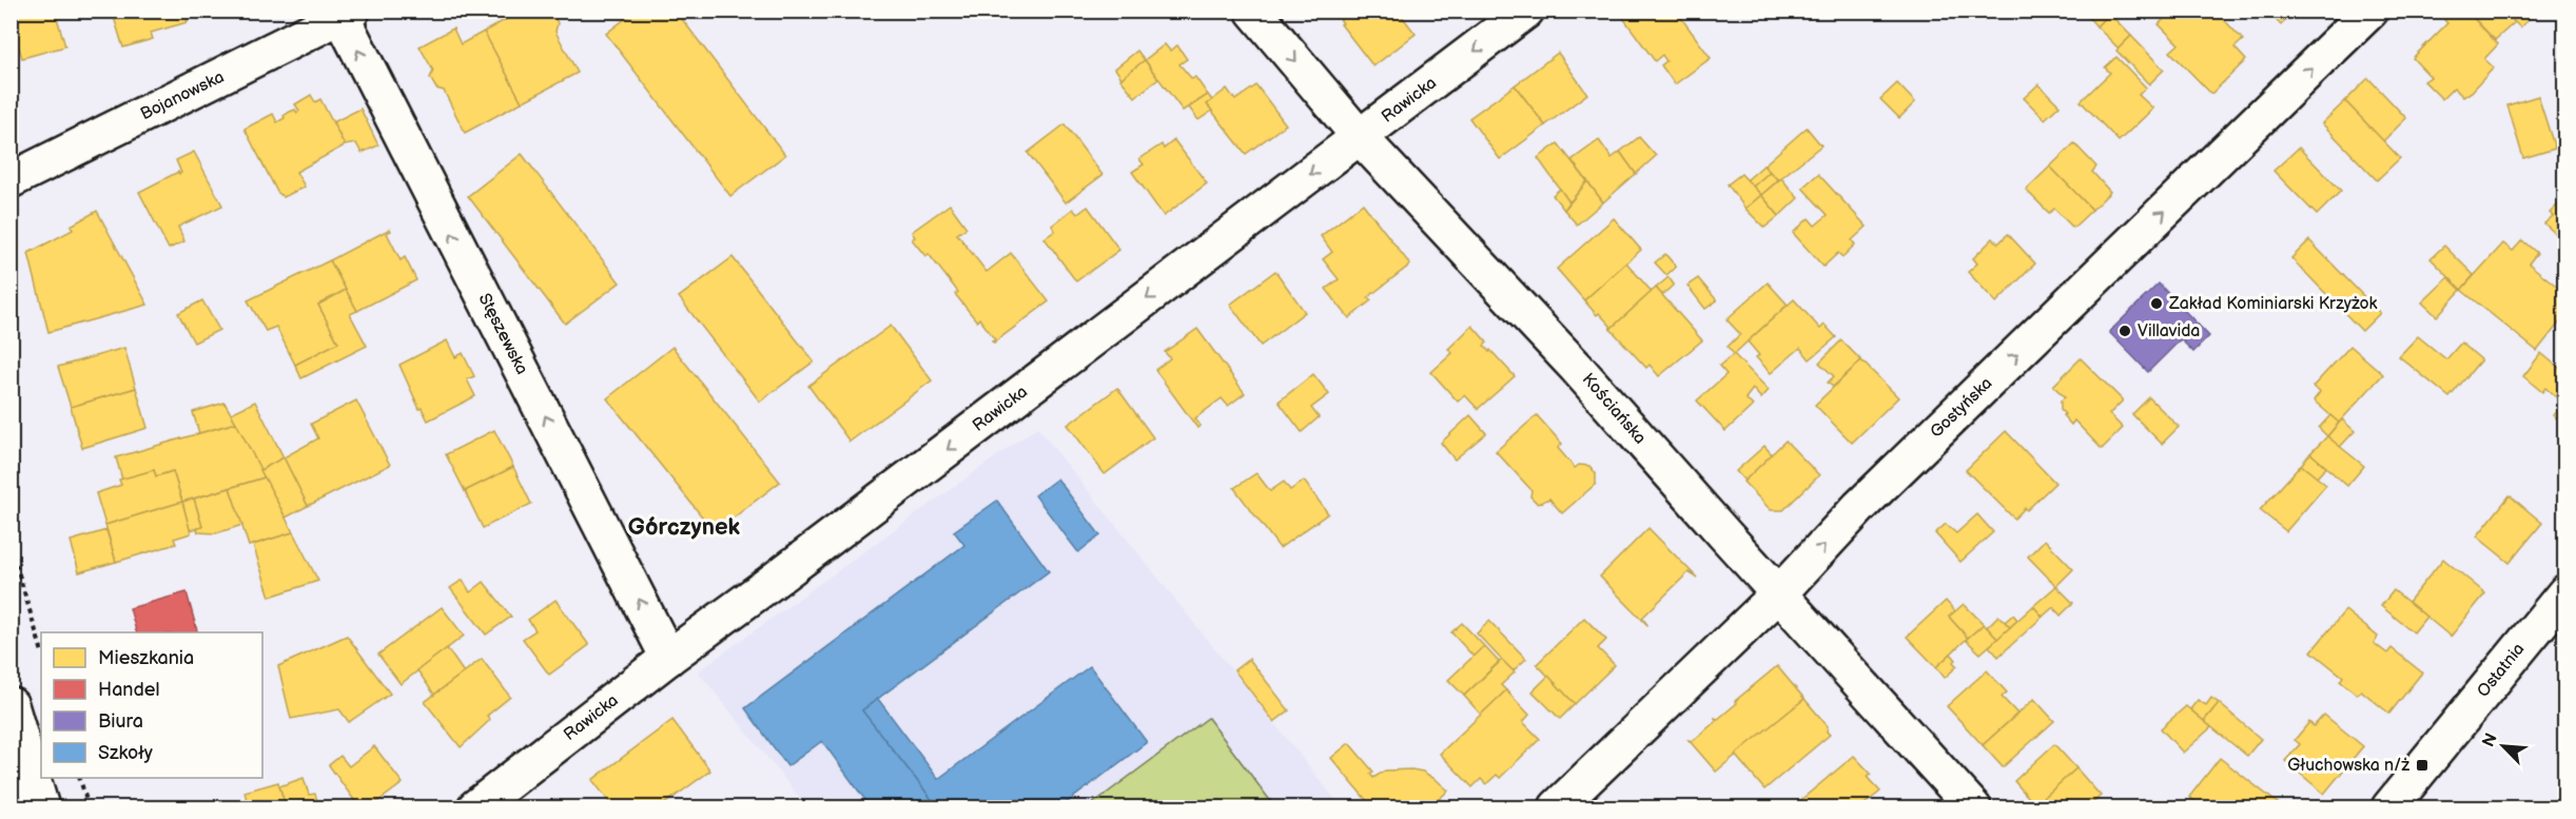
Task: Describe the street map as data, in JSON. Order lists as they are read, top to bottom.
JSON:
{
  "streets": {
    "street": [
      "Bojanowska",
      "Rawicka",
      "Stęszewska",
      "Gostyńska",
      "Kościańska",
      "Ostatnia"
    ]
  },
  "crossings": [
    ["Bojanowska", "Stęszewska"],
    ["Rawicka", "Stęszewska"],
    ["Rawicka", "Kościańska"],
    ["Gostyńska", "Kościańska"]
  ],
  "one_way": ["Rawicka", "Stęszewska", "Gostyńska"],
  "districts": ["Górczynek"],
  "places": {
    "other": ["Zakład Kominiarski Krzyżok", "Villavida"],
    "transit": ["Głuchowska n/ż"]
  },
  "legend": [
    "Mieszkania",
    "Handel",
    "Biura",
    "Szkoły"
  ],
  "north": "top left"
}
